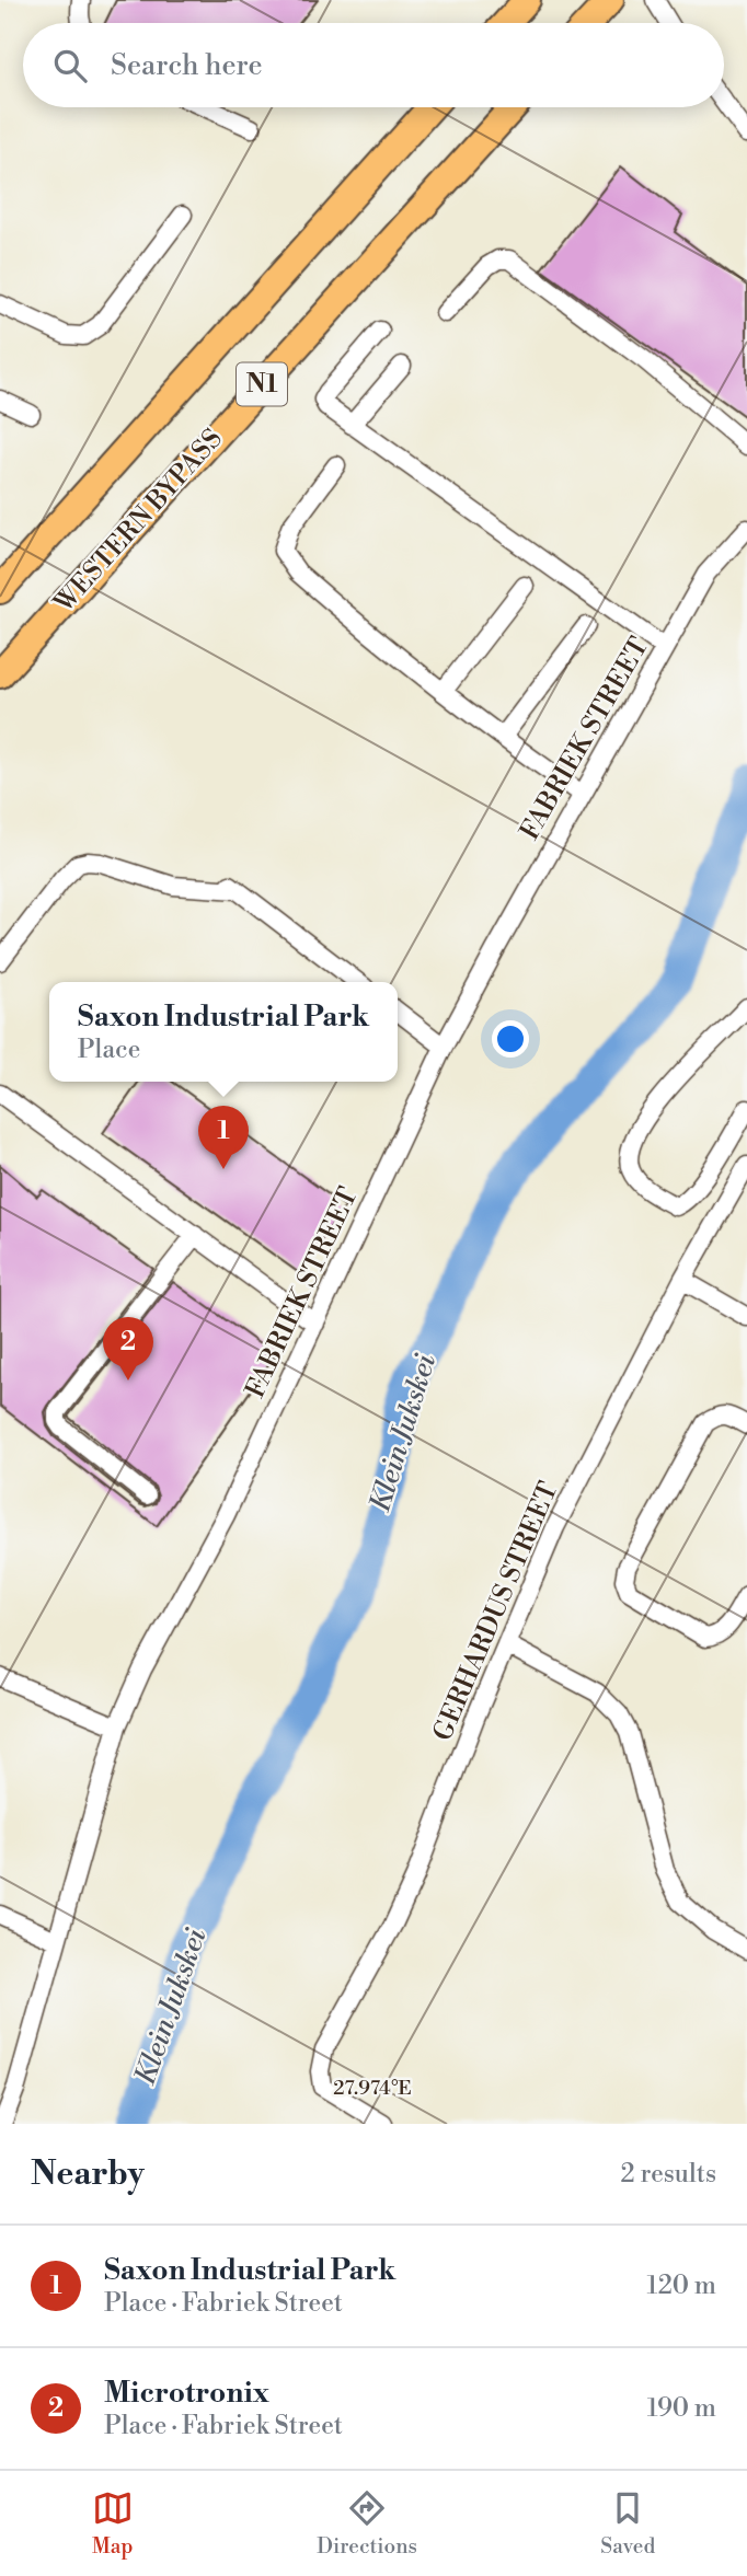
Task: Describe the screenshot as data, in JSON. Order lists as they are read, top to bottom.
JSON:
{
  "streets": {
    "highway": ["N1", "WESTERN BYPASS"],
    "street": ["FABRIEK STREET", "GERHARDUS STREET"]
  },
  "water": ["Klein Jukskei"],
  "page": {
    "search": "Search here",
    "popup": ["Saxon Industrial Park", "Place"],
    "pins": ["1", "2"],
    "heading": ["Nearby", "2 results"],
    "list": [
      {
        "mark": "1",
        "name": "Saxon Industrial Park",
        "note": "Place · Fabriek Street",
        "value": "120 m"
      },
      {
        "mark": "2",
        "name": "Microtronix",
        "note": "Place · Fabriek Street",
        "value": "190 m"
      }
    ],
    "nav": ["Map", "Directions", "Saved"]
  },
  "coordinates": ["27.974°E"]
}
